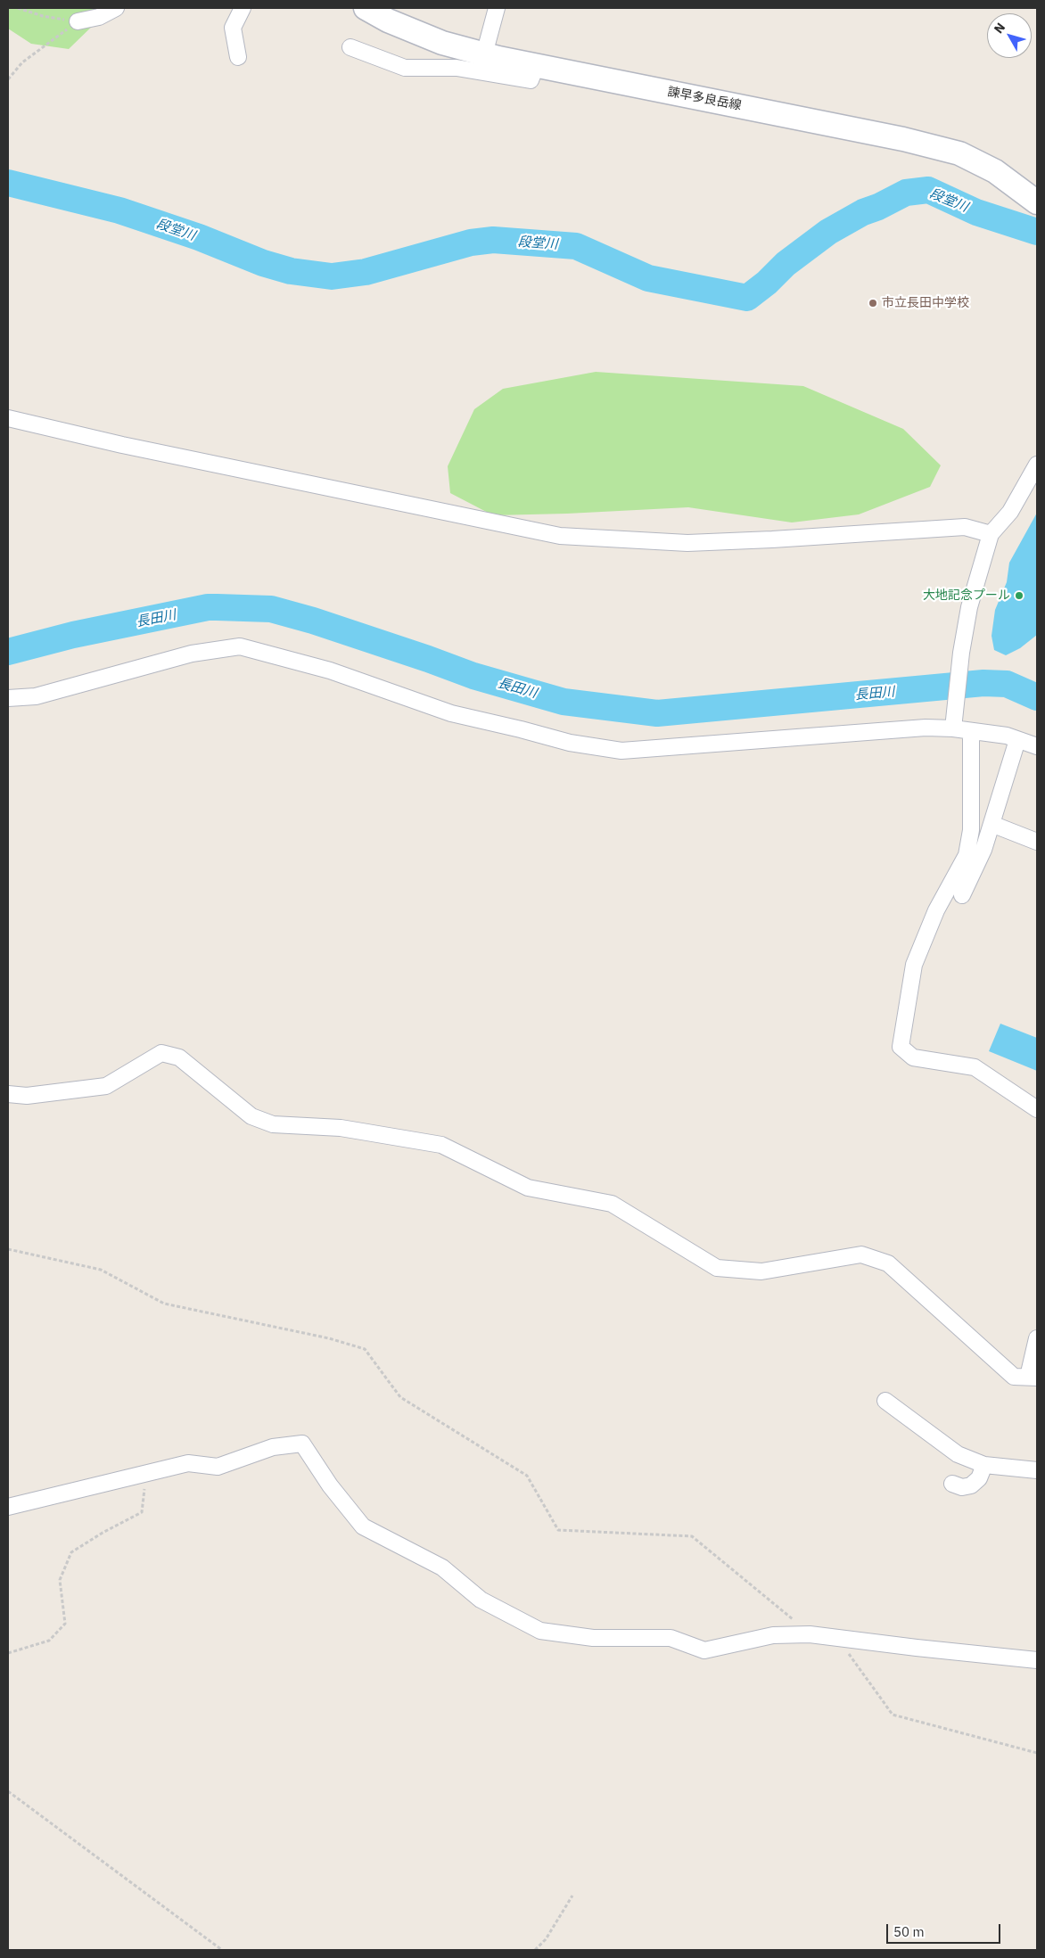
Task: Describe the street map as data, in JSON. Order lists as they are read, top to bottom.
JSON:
{
  "streets": {
    "main road": ["諫早多良岳線"]
  },
  "water": ["段堂川", "長田川"],
  "places": ["市立長田中学校", "大地記念プール"],
  "scale_bar": "50 m",
  "north": "top left"
}
